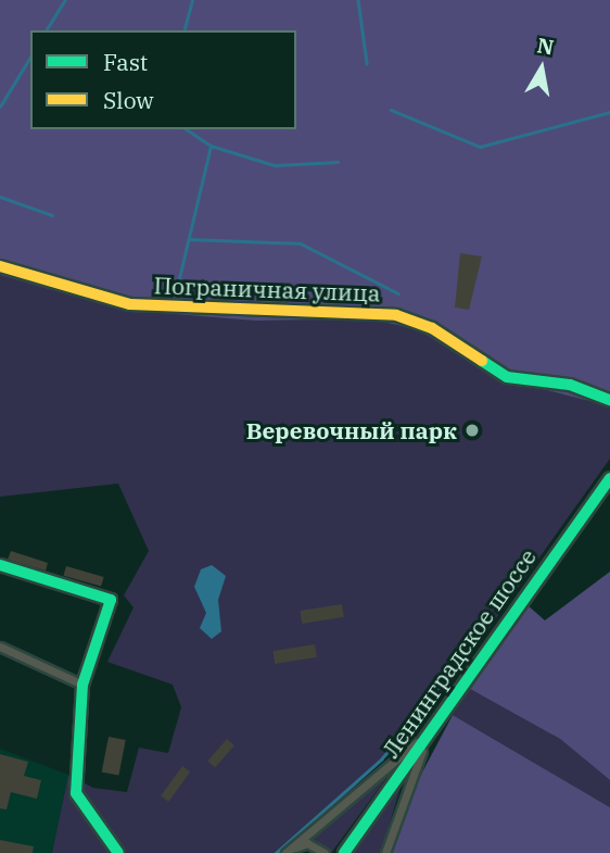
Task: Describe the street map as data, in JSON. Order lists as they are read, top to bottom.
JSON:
{
  "streets": {
    "main road": ["Пограничная улица", "Ленинградское шоссе"]
  },
  "places": ["Веревочный парк"],
  "legend": ["Fast", "Slow"],
  "north": "top"
}
